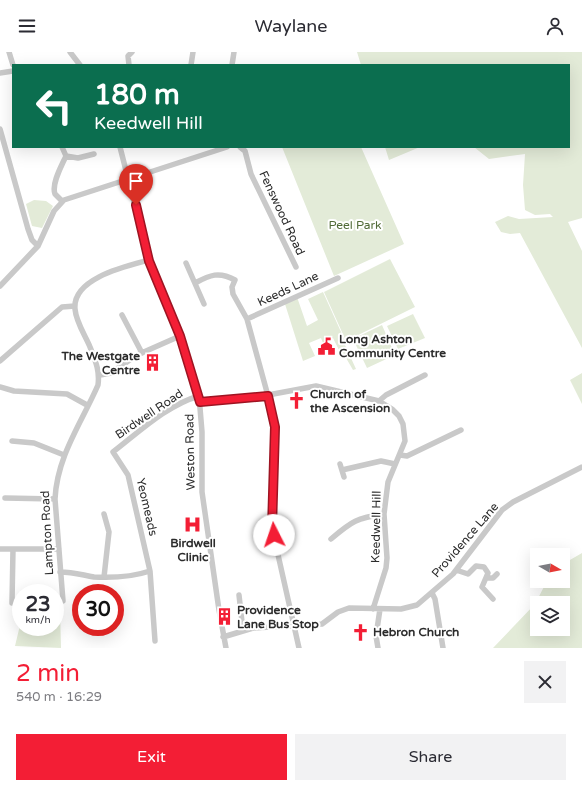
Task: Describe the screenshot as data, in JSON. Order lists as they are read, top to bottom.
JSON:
{
  "streets": {
    "street": [
      "Fenswood Road",
      "Keeds Lane",
      "Birdwell Road",
      "Weston Road",
      "Yeomeads",
      "Keedwell Hill",
      "Lampton Road",
      "Providence Lane"
    ]
  },
  "crossings": [
    ["Birdwell Road", "Weston Road"],
    ["Birdwell Road", "Yeomeads"],
    ["Birdwell Road", "Keedwell Hill"],
    ["Weston Road", "Keedwell Hill"],
    ["Weston Road", "Providence Lane"],
    ["Keedwell Hill", "Providence Lane"]
  ],
  "parks": ["Peel Park"],
  "places": {
    "public building": ["Long Ashton Community Centre"],
    "building": ["The Westgate Centre", "Providence Lane Bus Stop"],
    "church": ["Church of the Ascension", "Hebron Church"],
    "hospital": ["Birdwell Clinic"]
  },
  "north": "right",
  "page": {
    "header": "Waylane",
    "turn": ["180 m", "Keedwell Hill"],
    "speed": "23 km/h",
    "limit": "30",
    "heading": ["2 min", "540 m · 16:29"],
    "buttons": ["Exit", "Share"]
  }
}
